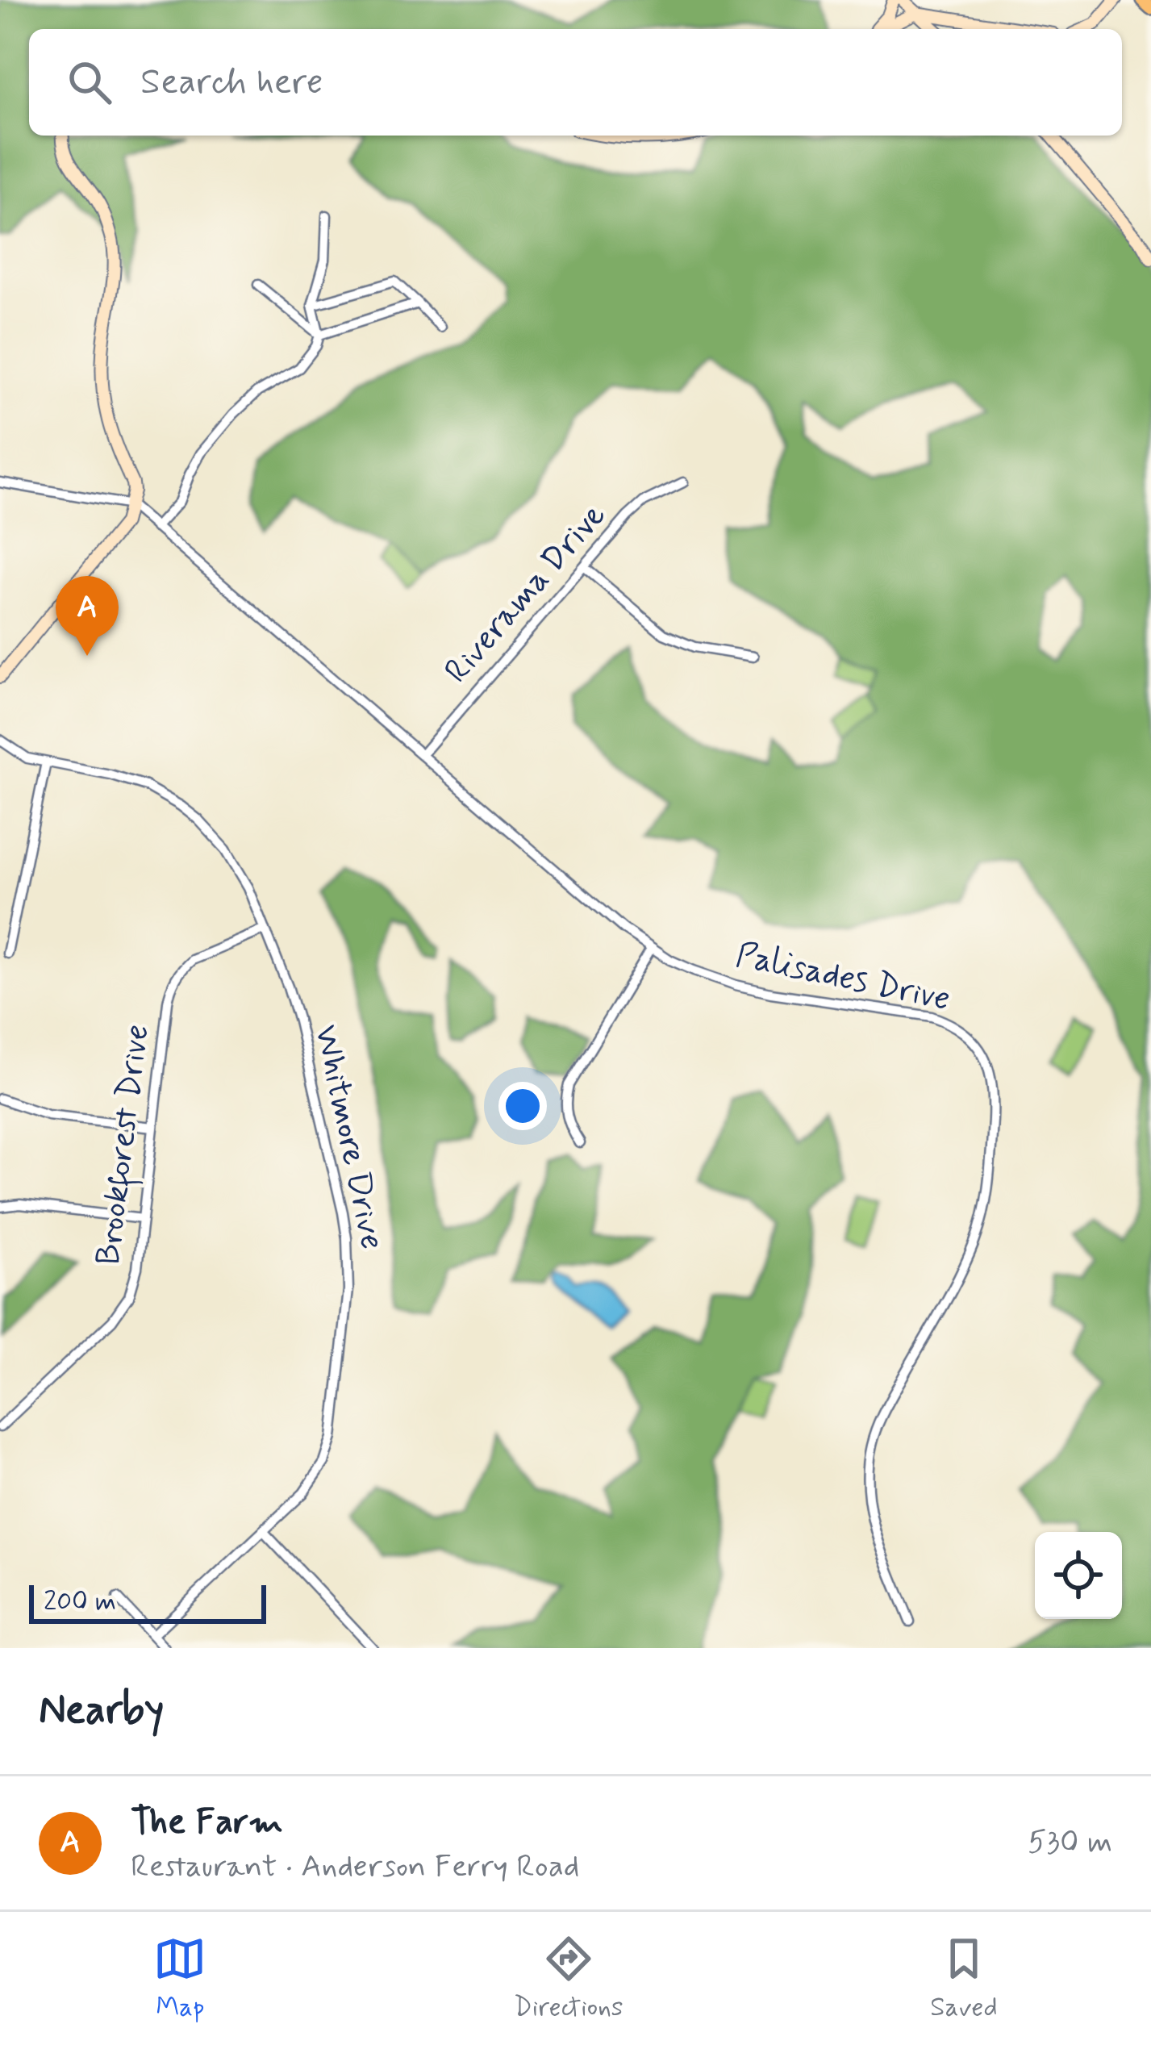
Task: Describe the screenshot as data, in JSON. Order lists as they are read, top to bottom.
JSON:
{
  "streets": {
    "street": [
      "Riverama Drive",
      "Palisades Drive",
      "Whitmore Drive",
      "Brookforest Drive"
    ]
  },
  "crossings": [
    ["Riverama Drive", "Palisades Drive"],
    ["Whitmore Drive", "Brookforest Drive"]
  ],
  "scale_bar": "200 m",
  "page": {
    "search": "Search here",
    "pins": "A",
    "scale": "200 m",
    "heading": "Nearby",
    "list": [
      {
        "mark": "A",
        "name": "The Farm",
        "note": "Restaurant · Anderson Ferry Road",
        "value": "530 m"
      }
    ],
    "nav": ["Map", "Directions", "Saved"]
  }
}
